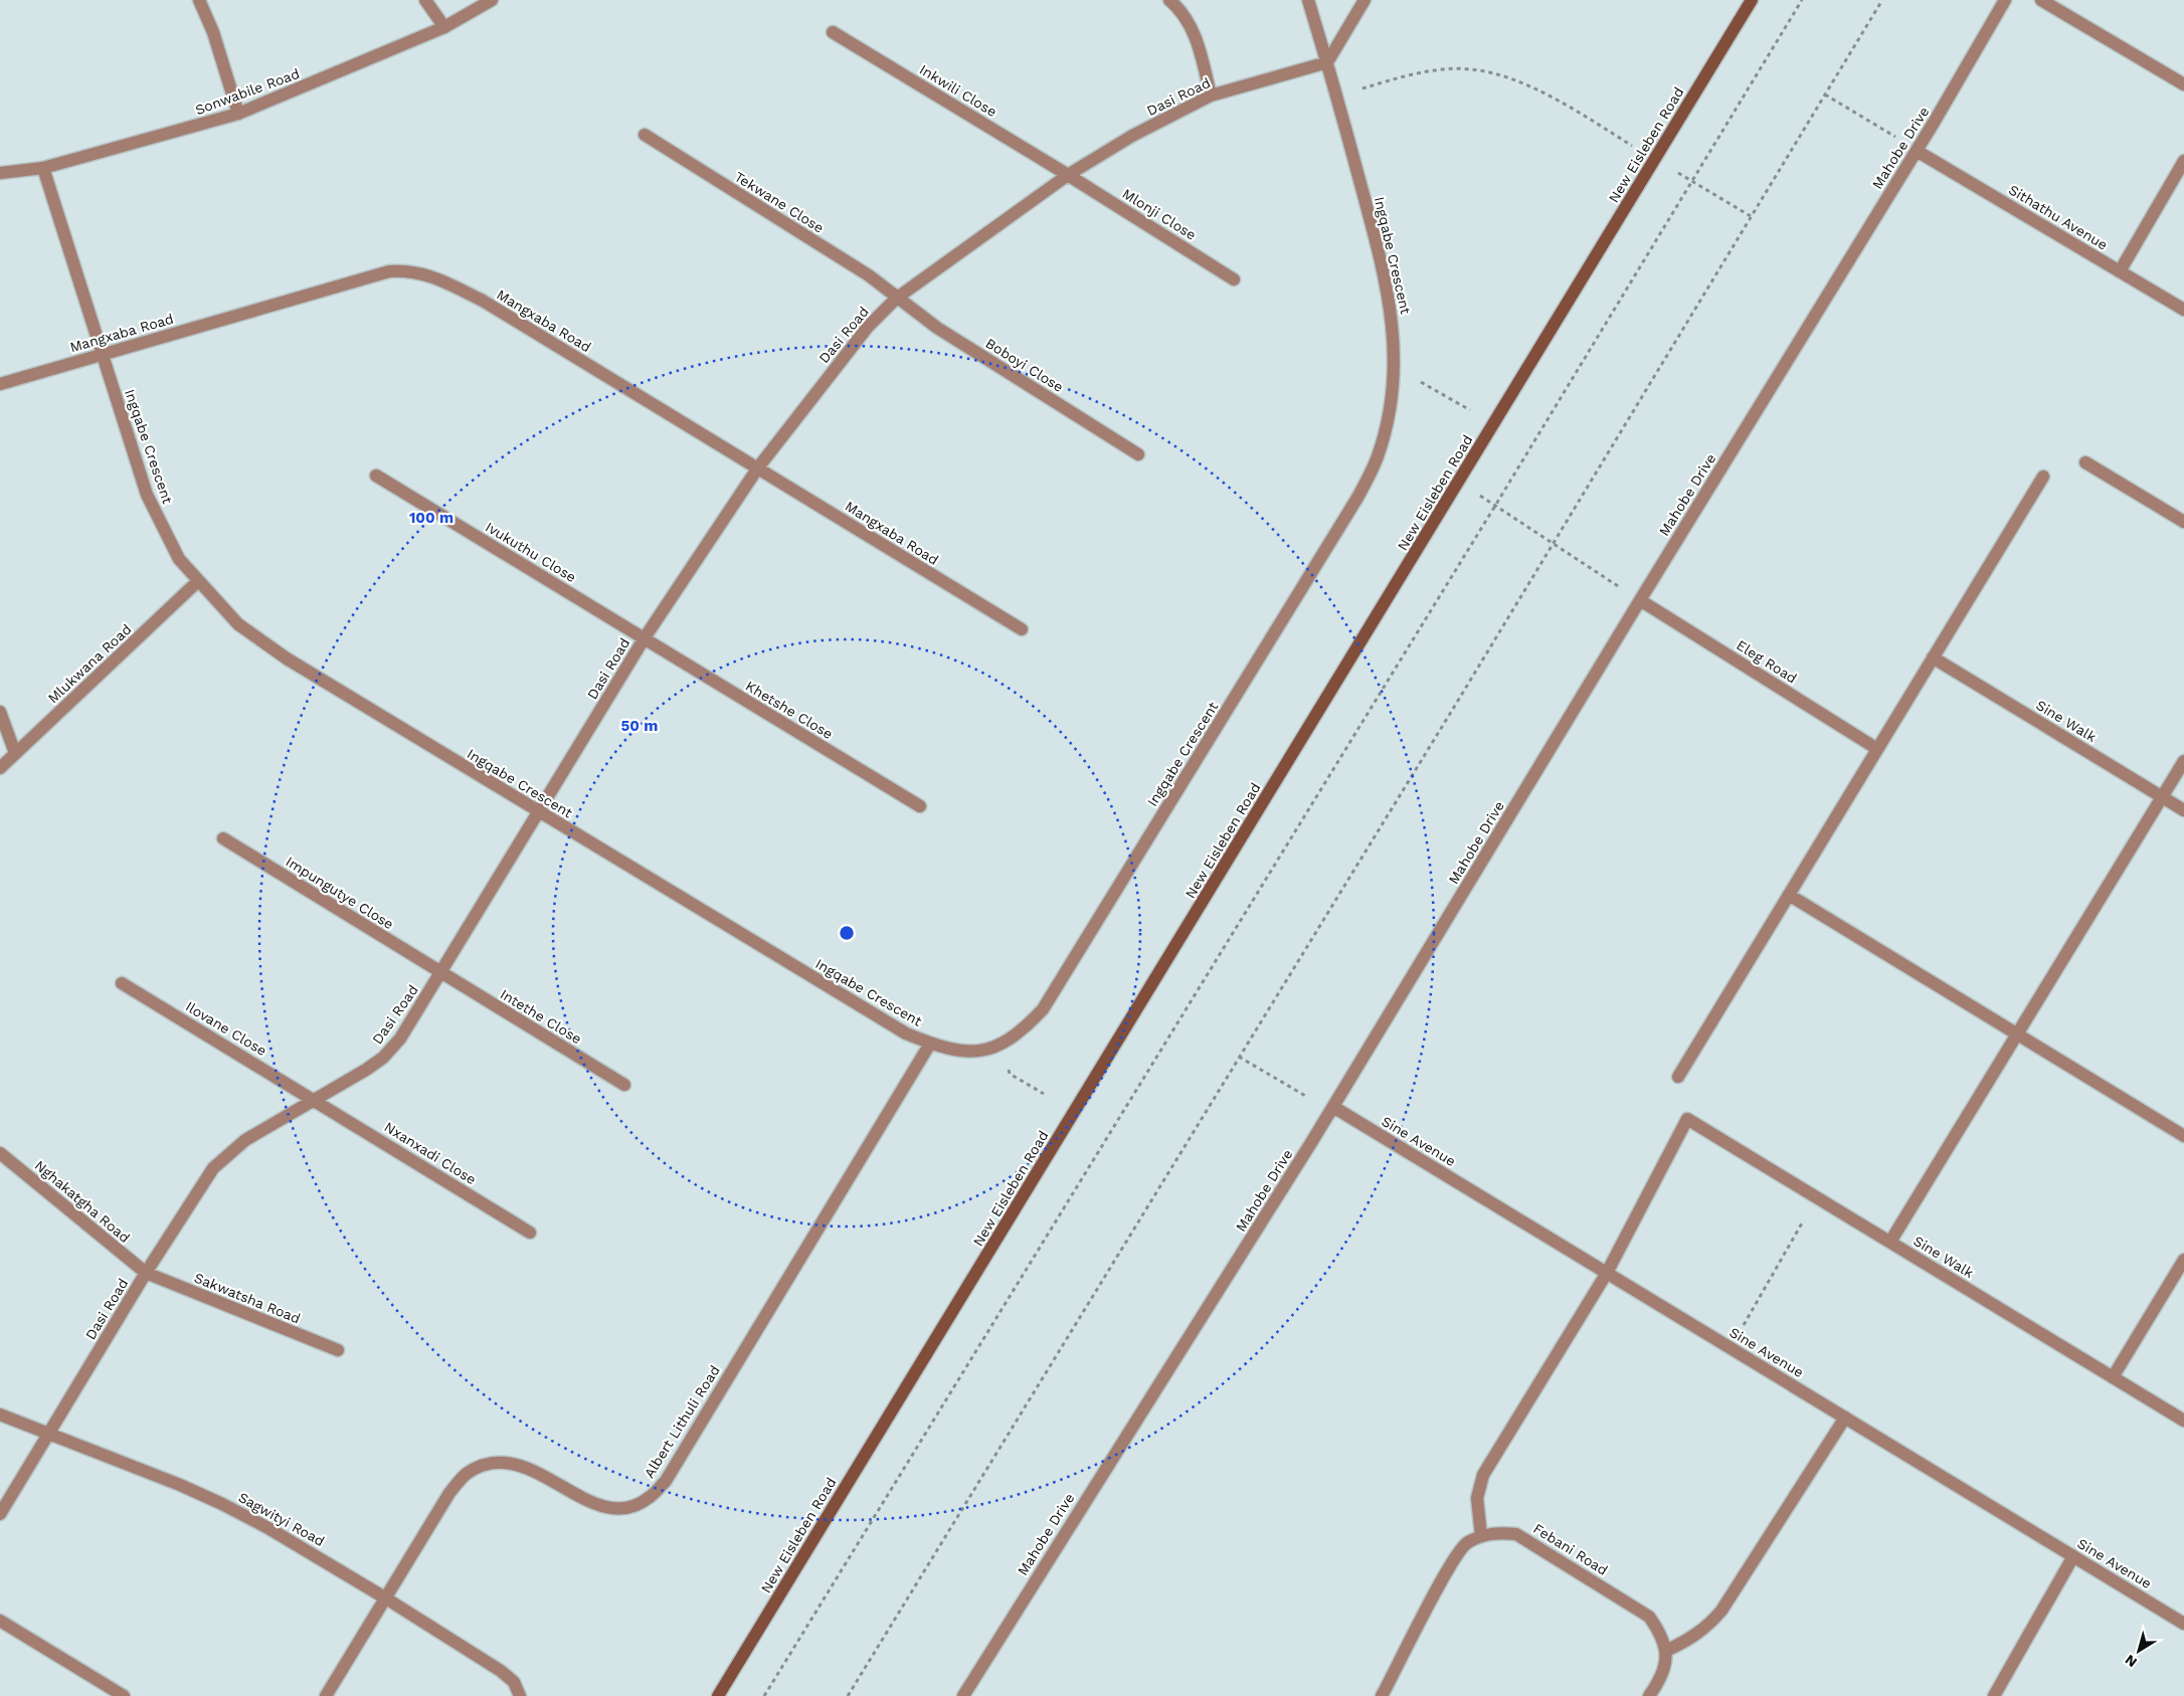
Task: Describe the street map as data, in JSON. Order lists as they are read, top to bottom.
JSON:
{
  "streets": {
    "main road": ["New Eisleben Road"],
    "street": [
      "Inkwili Close",
      "Sonwabile Road",
      "Dasi Road",
      "Mahobe Drive",
      "Tekwane Close",
      "Mlonji Close",
      "Sithathu Avenue",
      "Ingqabe Crescent",
      "Mangxaba Road",
      "Boboyi Close",
      "Ivukuthu Close",
      "Eleg Road",
      "Mlukwana Road",
      "Khetshe Close",
      "Sine Walk",
      "Impungutye Close",
      "Intethe Close",
      "Ilovane Close",
      "Sine Avenue",
      "Nxanxadi Close",
      "Nghakatgha Road",
      "Sakwatsha Road",
      "Albert Lithuli Road",
      "Sagwityi Road",
      "Febani Road"
    ]
  },
  "crossings": [
    ["Inkwili Close", "Dasi Road"],
    ["Inkwili Close", "Mlonji Close"],
    ["Sonwabile Road", "Ingqabe Crescent"],
    ["Dasi Road", "Tekwane Close"],
    ["Dasi Road", "Mlonji Close"],
    ["Dasi Road", "Ingqabe Crescent"],
    ["Dasi Road", "Mangxaba Road"],
    ["Dasi Road", "Boboyi Close"],
    ["Dasi Road", "Ivukuthu Close"],
    ["Dasi Road", "Khetshe Close"],
    ["Dasi Road", "Impungutye Close"],
    ["Dasi Road", "Intethe Close"],
    ["Dasi Road", "Ilovane Close"],
    ["Dasi Road", "Nxanxadi Close"],
    ["Dasi Road", "Nghakatgha Road"],
    ["Dasi Road", "Sakwatsha Road"],
    ["Dasi Road", "Sagwityi Road"],
    ["Mahobe Drive", "Sithathu Avenue"],
    ["Mahobe Drive", "Eleg Road"],
    ["Mahobe Drive", "Sine Avenue"],
    ["Tekwane Close", "Boboyi Close"],
    ["Ingqabe Crescent", "Mangxaba Road"],
    ["Ingqabe Crescent", "Mlukwana Road"],
    ["Ingqabe Crescent", "Albert Lithuli Road"],
    ["Ivukuthu Close", "Khetshe Close"],
    ["Sine Walk", "Sine Avenue"],
    ["Impungutye Close", "Intethe Close"],
    ["Ilovane Close", "Nxanxadi Close"],
    ["Nghakatgha Road", "Sakwatsha Road"],
    ["Albert Lithuli Road", "Sagwityi Road"]
  ],
  "north": "bottom left",
  "rings": ["100 m", "50 m"]
}
